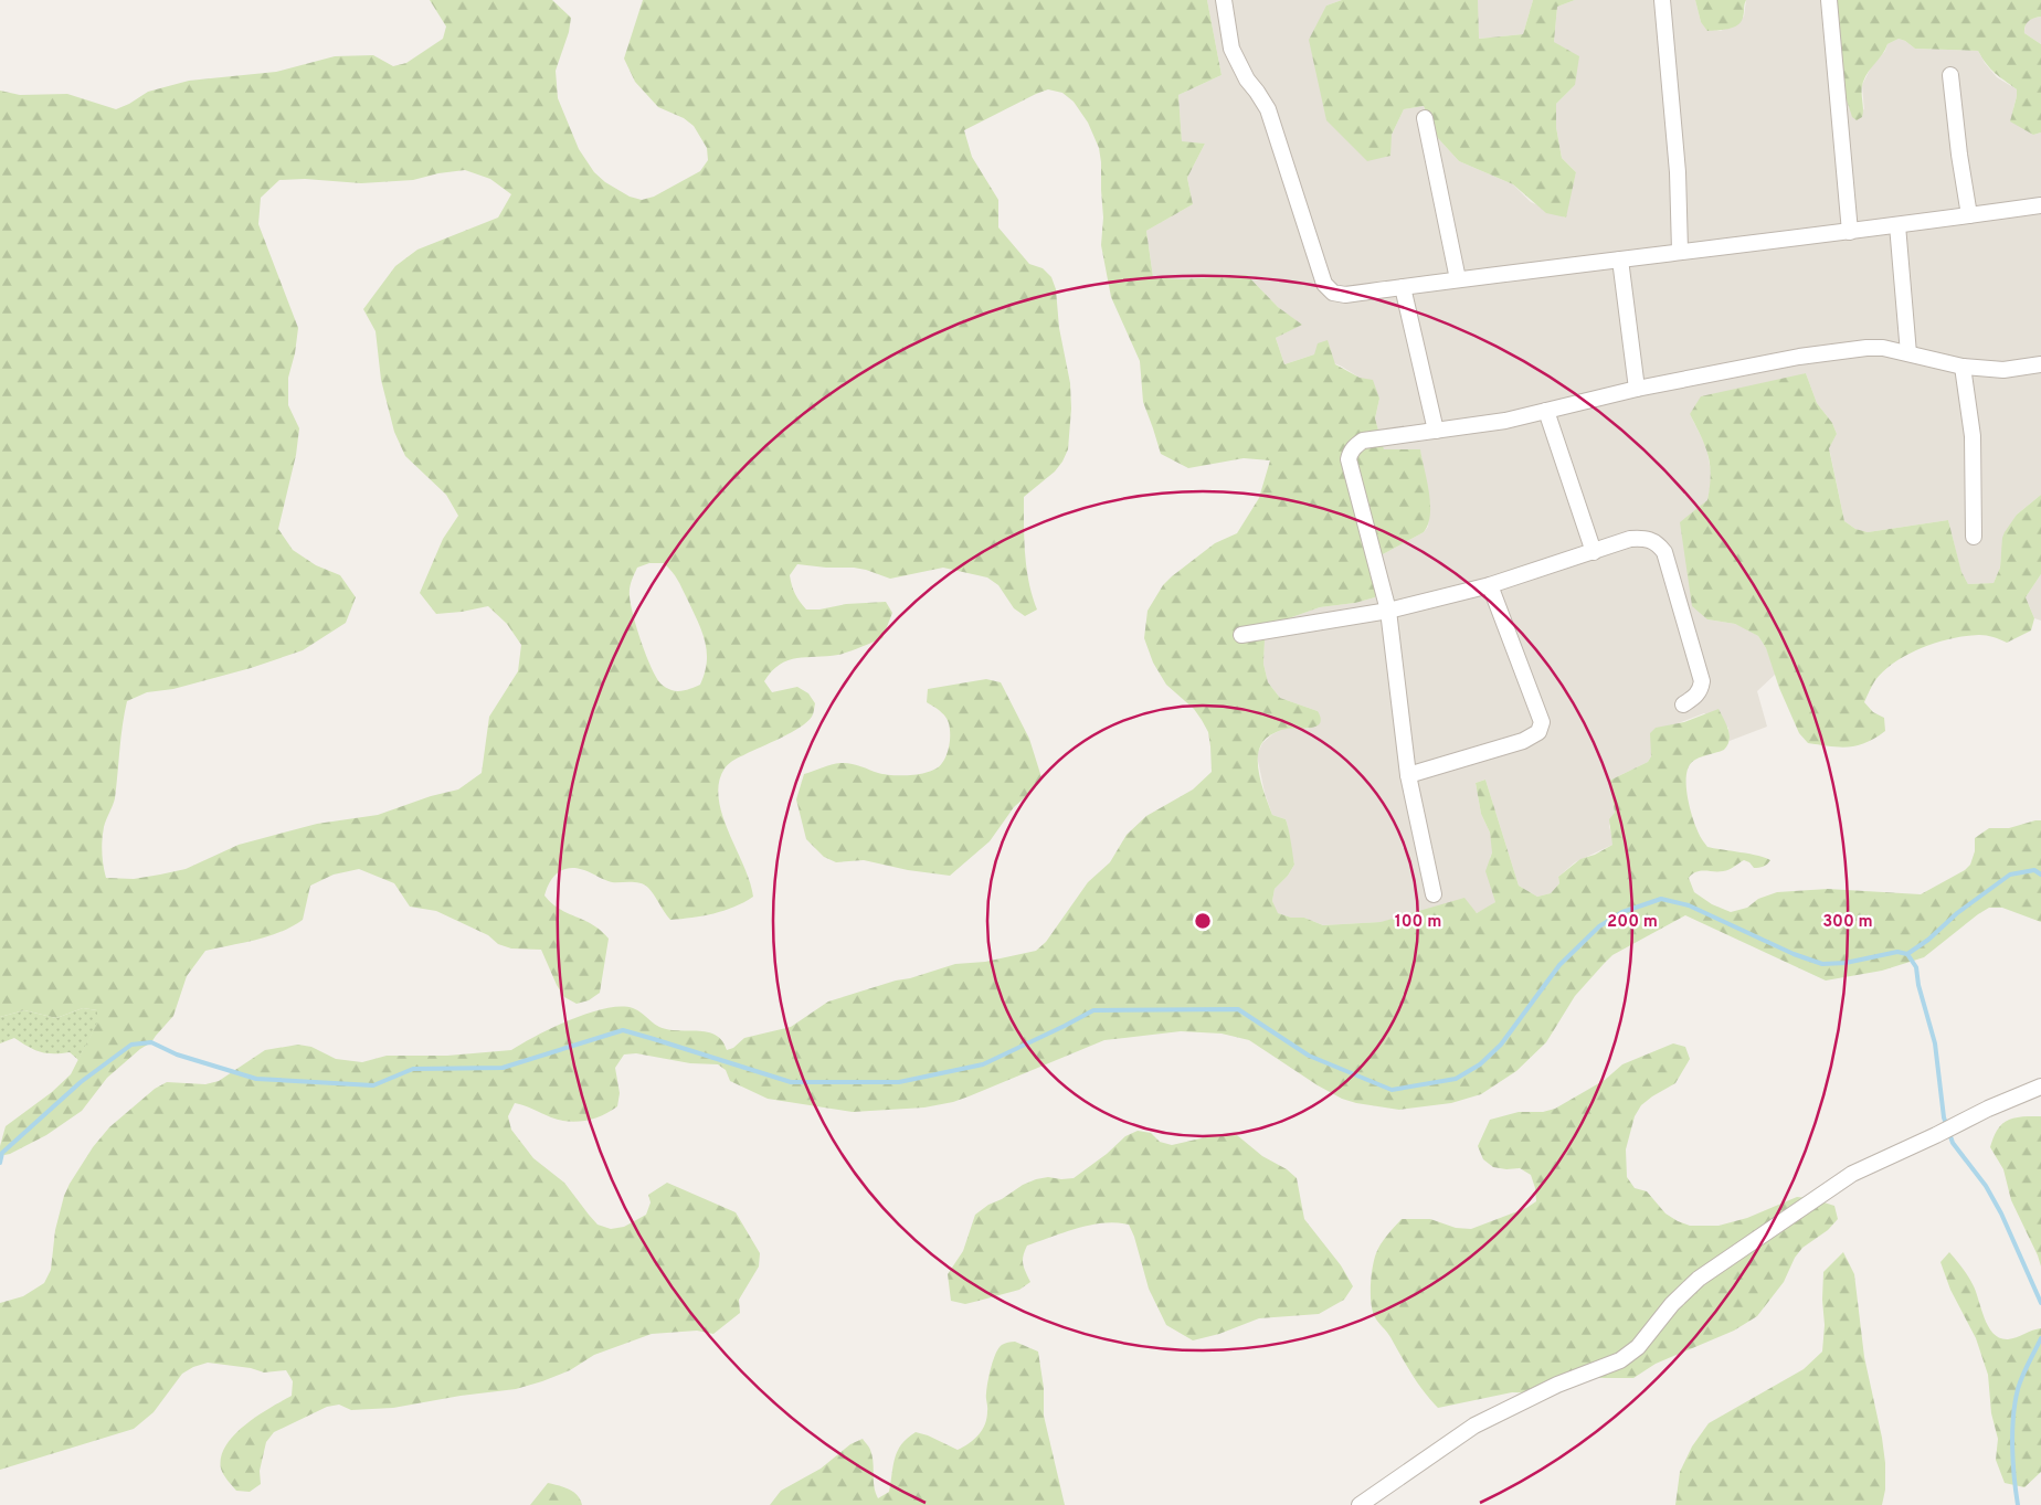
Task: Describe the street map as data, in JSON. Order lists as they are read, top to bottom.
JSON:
{
  "rings": ["100 m", "200 m", "300 m"]
}
